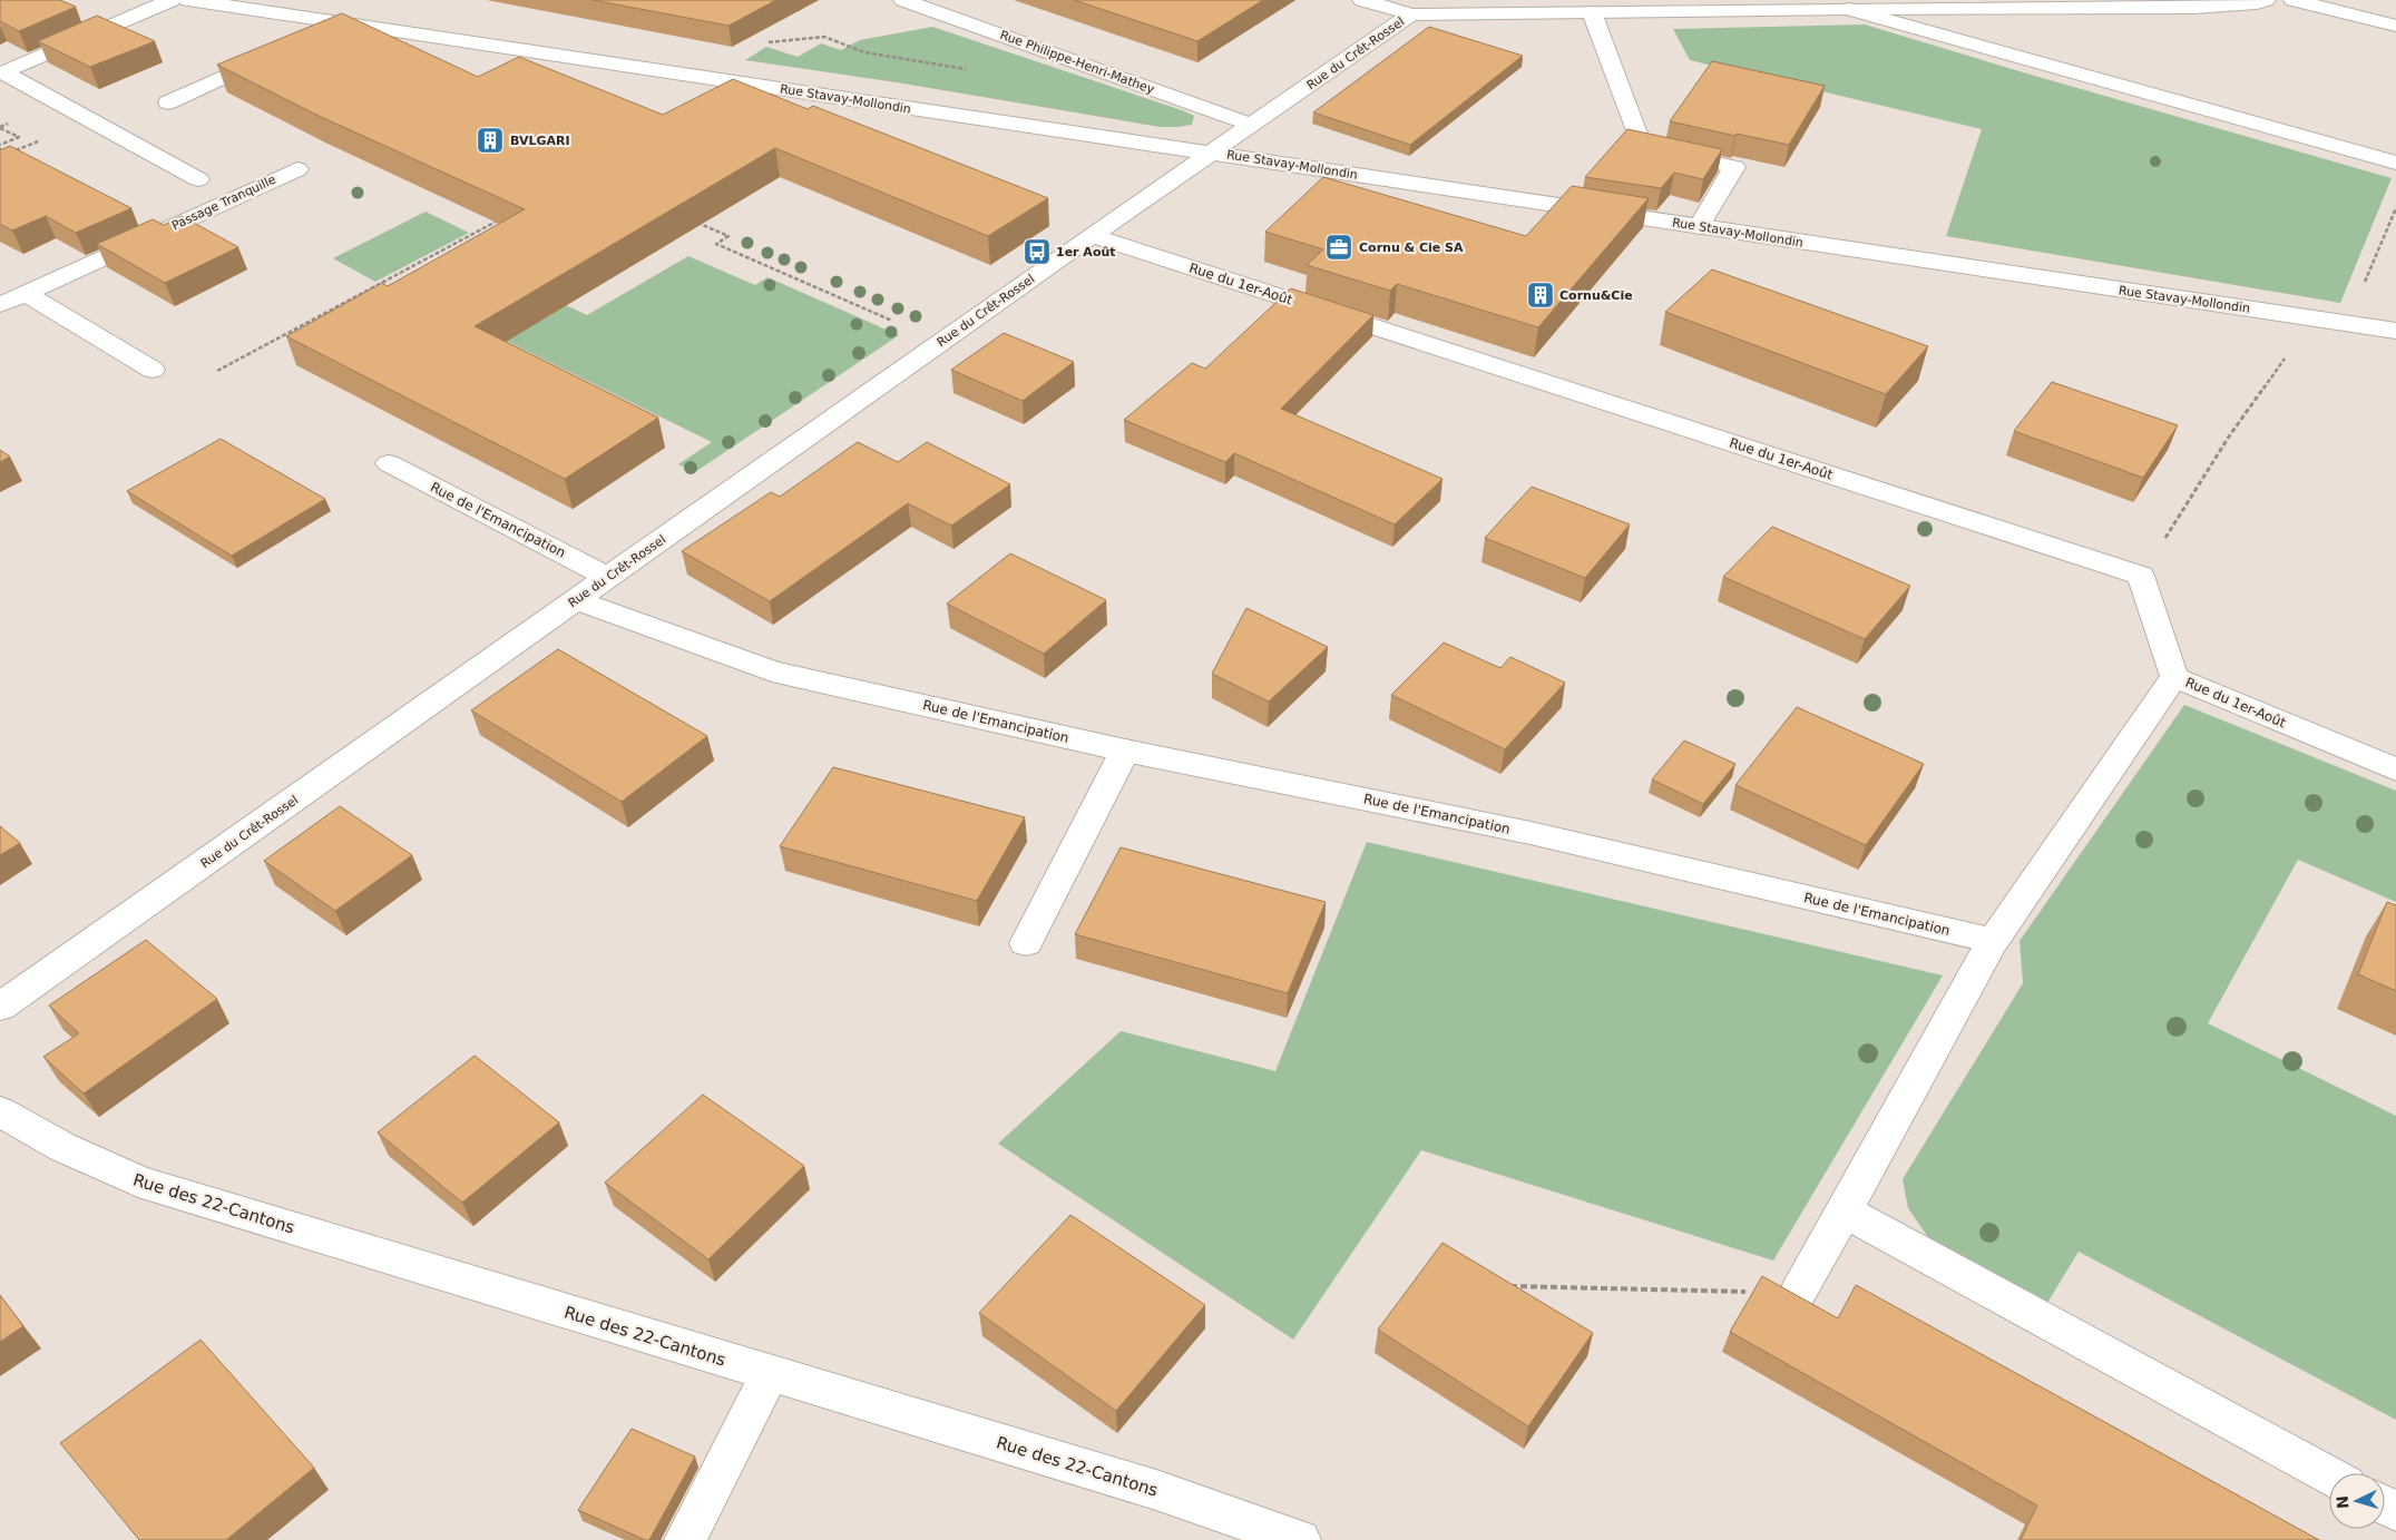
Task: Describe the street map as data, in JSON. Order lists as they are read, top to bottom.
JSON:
{
  "streets": {
    "street": [
      "Rue du Crêt-Rossel",
      "Rue Philippe-Henri-Mathey",
      "Rue Stavay-Mollondin",
      "Passage Tranquille",
      "Rue du 1er-Août",
      "Rue de l'Emancipation",
      "Rue des 22-Cantons"
    ]
  },
  "crossings": [
    ["Rue du Crêt-Rossel", "Rue Philippe-Henri-Mathey"],
    ["Rue du Crêt-Rossel", "Rue Stavay-Mollondin"],
    ["Rue du Crêt-Rossel", "Rue du 1er-Août"],
    ["Rue du Crêt-Rossel", "Rue de l'Emancipation"]
  ],
  "places": {
    "building": ["BVLGARI", "Cornu&Cie"],
    "office": ["Cornu & Cie SA"],
    "bus stop": ["1er Août"]
  },
  "north": "left"
}
